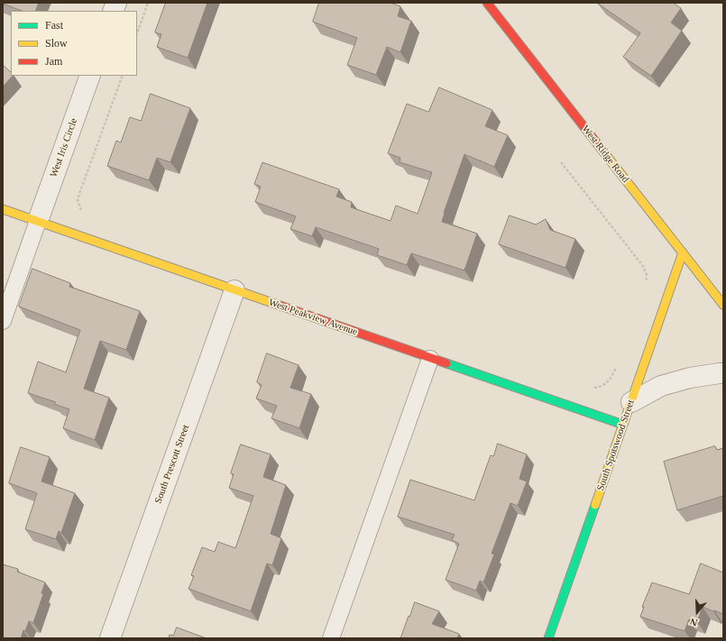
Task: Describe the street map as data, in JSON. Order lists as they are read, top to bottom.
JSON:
{
  "streets": {
    "street": [
      "West Iris Circle",
      "West Ridge Road",
      "West Peakview Avenue",
      "South Spotswood Street",
      "South Prescott Street"
    ]
  },
  "crossings": [
    ["West Iris Circle", "West Peakview Avenue"],
    ["West Ridge Road", "South Spotswood Street"],
    ["West Peakview Avenue", "South Spotswood Street"],
    ["West Peakview Avenue", "South Prescott Street"]
  ],
  "legend": ["Fast", "Slow", "Jam"],
  "north": "bottom"
}
